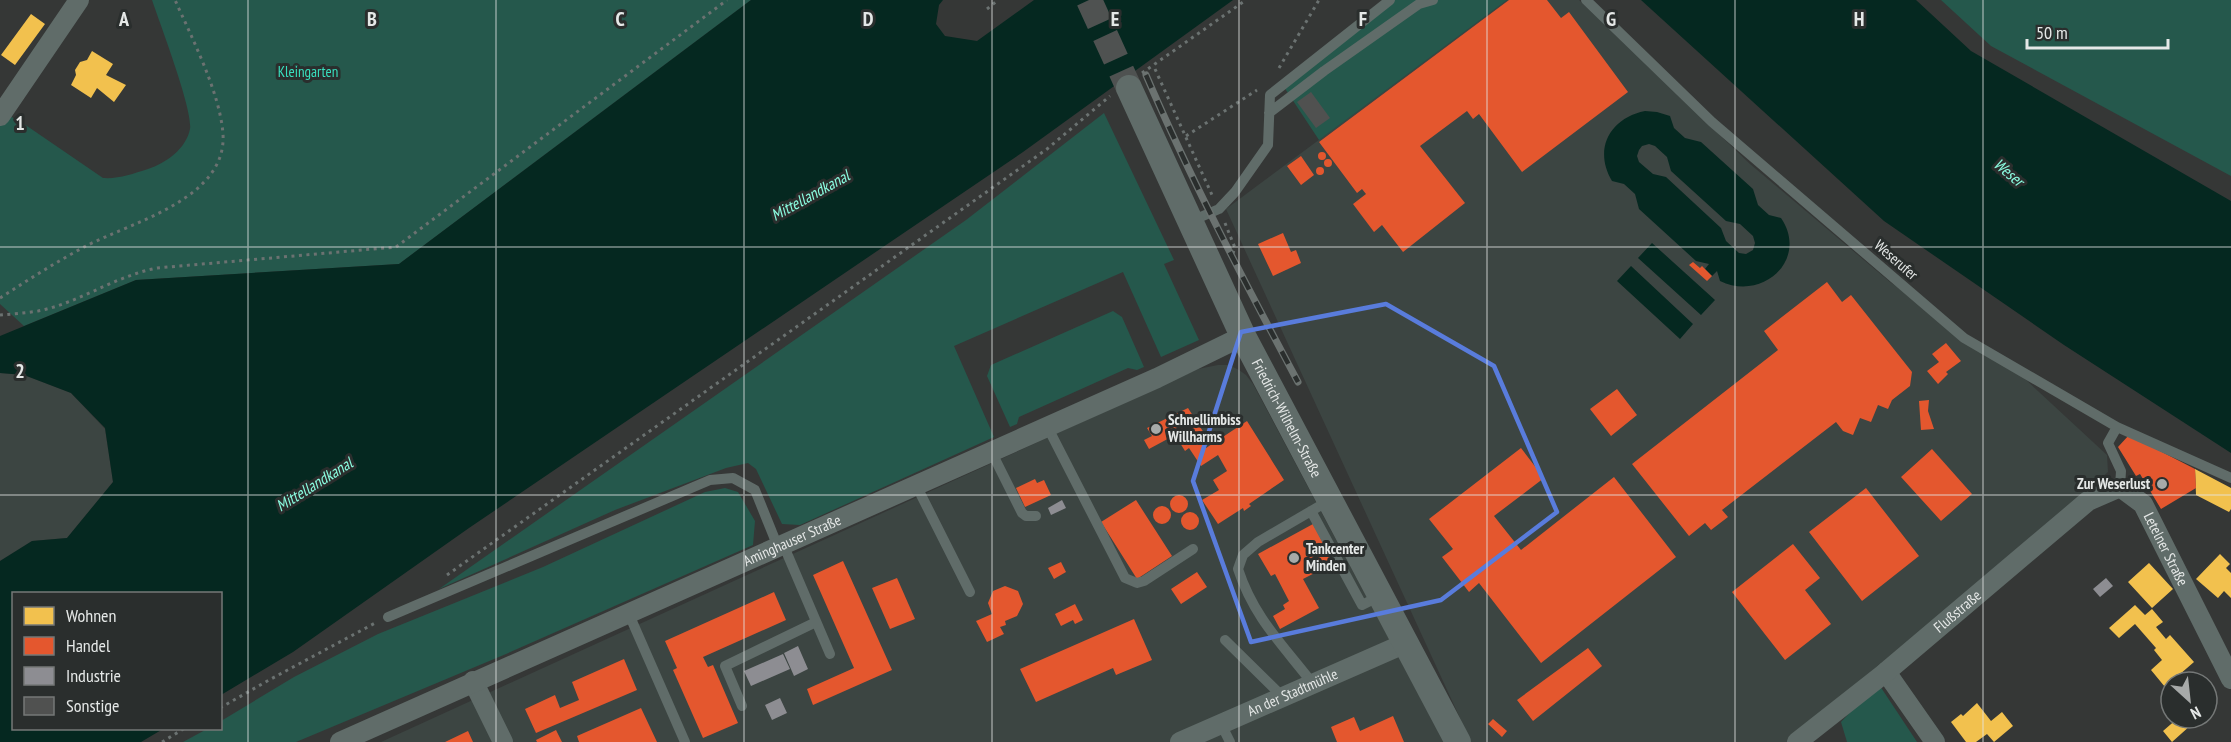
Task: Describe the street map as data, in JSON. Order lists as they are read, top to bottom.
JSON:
{
  "streets": {
    "street": [
      "Friedrich-Wilhelm-Straße",
      "Aminghauser Straße",
      "Letelner Straße",
      "Flußstraße",
      "An der Stadtmühle"
    ],
    "lane": ["Weserufer"]
  },
  "crossings": [
    ["Friedrich-Wilhelm-Straße", "Aminghauser Straße"],
    ["Friedrich-Wilhelm-Straße", "An der Stadtmühle"],
    ["Letelner Straße", "Flußstraße"]
  ],
  "water": ["Weser", "Mittellandkanal"],
  "parks": ["Kleingarten"],
  "places": ["Schnellimbiss Willharms", "Zur Weserlust", "Tankcenter Minden"],
  "legend": [
    "Wohnen",
    "Handel",
    "Industrie",
    "Sonstige"
  ],
  "scale_bar": "50 m",
  "north": "bottom right",
  "grid": {
    "columns": [
      "A",
      "B",
      "C",
      "D",
      "E",
      "F",
      "G",
      "H"
    ],
    "rows": ["1", "2"]
  }
}
